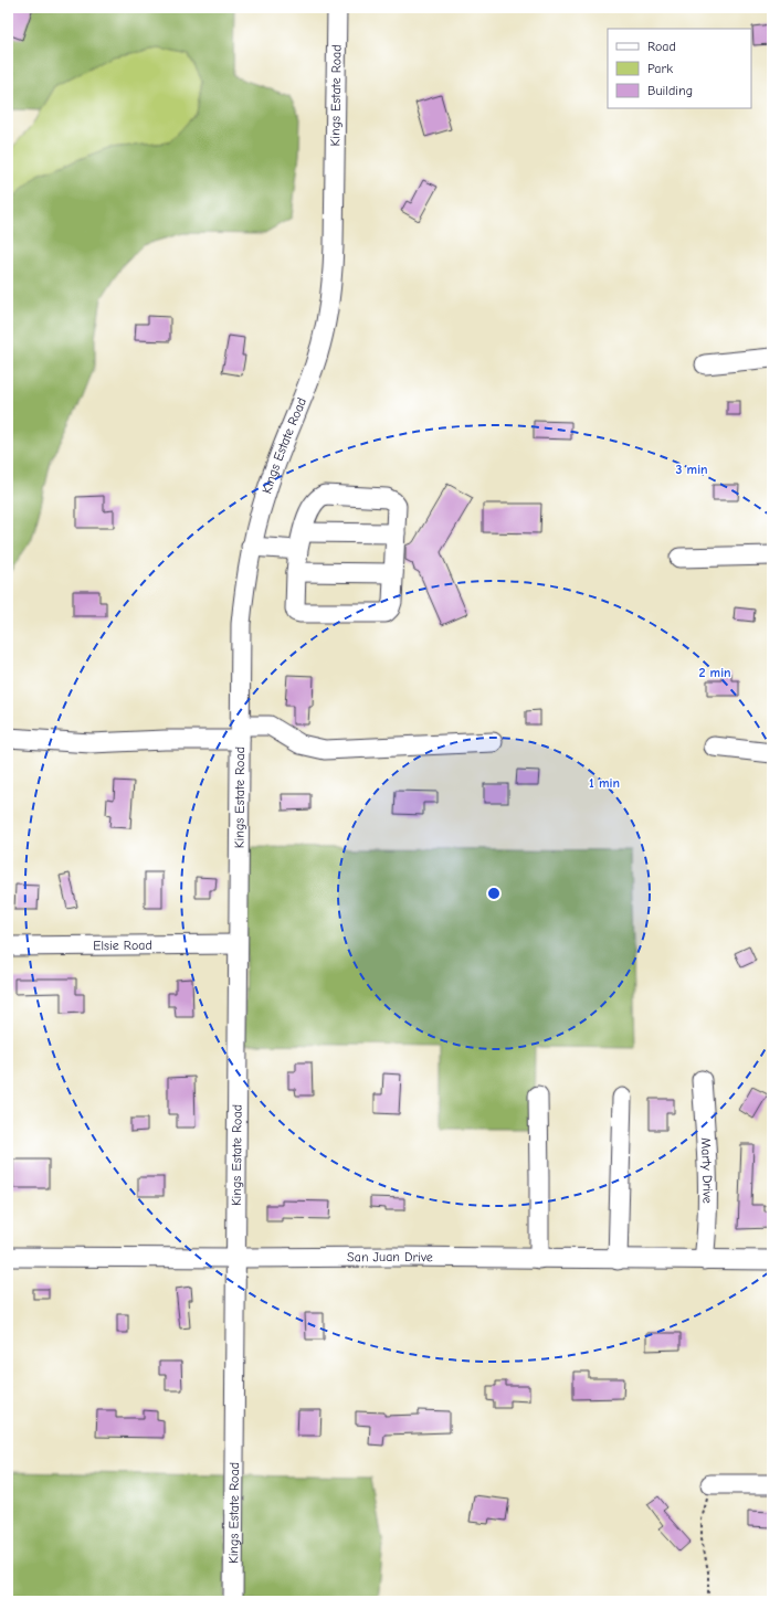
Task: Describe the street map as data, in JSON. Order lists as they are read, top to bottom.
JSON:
{
  "streets": {
    "street": [
      "Kings Estate Road",
      "Elsie Road",
      "Marty Drive",
      "San Juan Drive"
    ]
  },
  "crossings": [
    ["Kings Estate Road", "Elsie Road"],
    ["Kings Estate Road", "San Juan Drive"],
    ["Marty Drive", "San Juan Drive"]
  ],
  "legend": ["Road", "Park", "Building"],
  "rings": ["3 min", "2 min", "1 min"]
}
